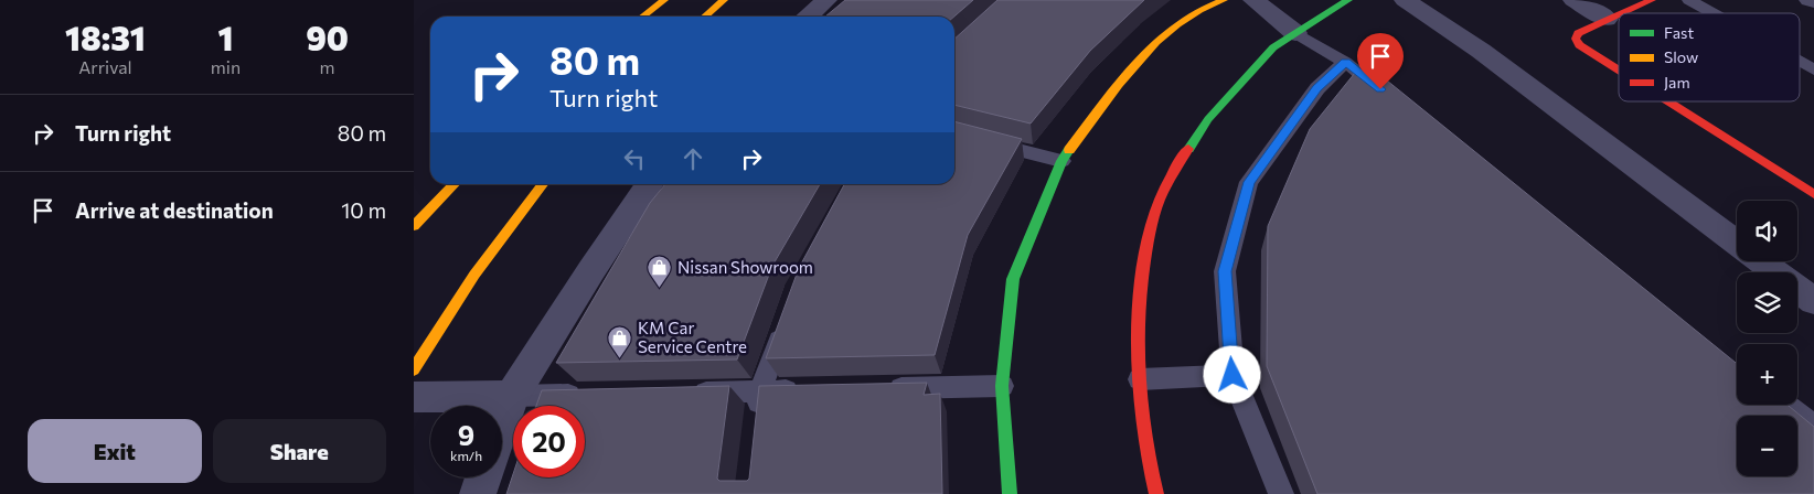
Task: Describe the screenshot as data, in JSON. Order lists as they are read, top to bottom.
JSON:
{
  "places": {
    "shop": ["Nissan Showroom", "KM Car Service Centre"]
  },
  "legend": ["Fast", "Slow", "Jam"],
  "page": {
    "eta": [
      "18:31",
      "Arrival",
      "1",
      "min",
      "90",
      "m"
    ],
    "turn": ["80 m", "Turn right"],
    "list": [
      {
        "name": "Turn right",
        "value": "80 m"
      },
      {
        "name": "Arrive at destination",
        "value": "10 m"
      }
    ],
    "map_buttons": ["+", "−"],
    "speed": "9 km/h",
    "limit": "20",
    "buttons": ["Exit", "Share"]
  }
}
